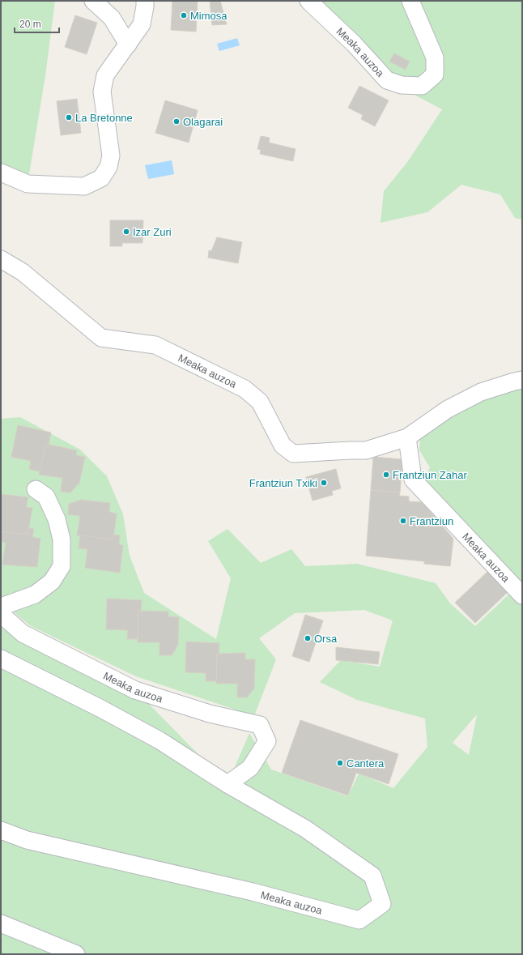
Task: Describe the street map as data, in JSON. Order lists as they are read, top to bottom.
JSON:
{
  "streets": {
    "street": ["Meaka auzoa"]
  },
  "places": [
    "Mimosa",
    "La Bretonne",
    "Olagarai",
    "Izar Zuri",
    "Frantziun Zahar",
    "Frantziun Txiki",
    "Frantziun",
    "Orsa",
    "Cantera"
  ],
  "scale_bar": "20 m"
}
